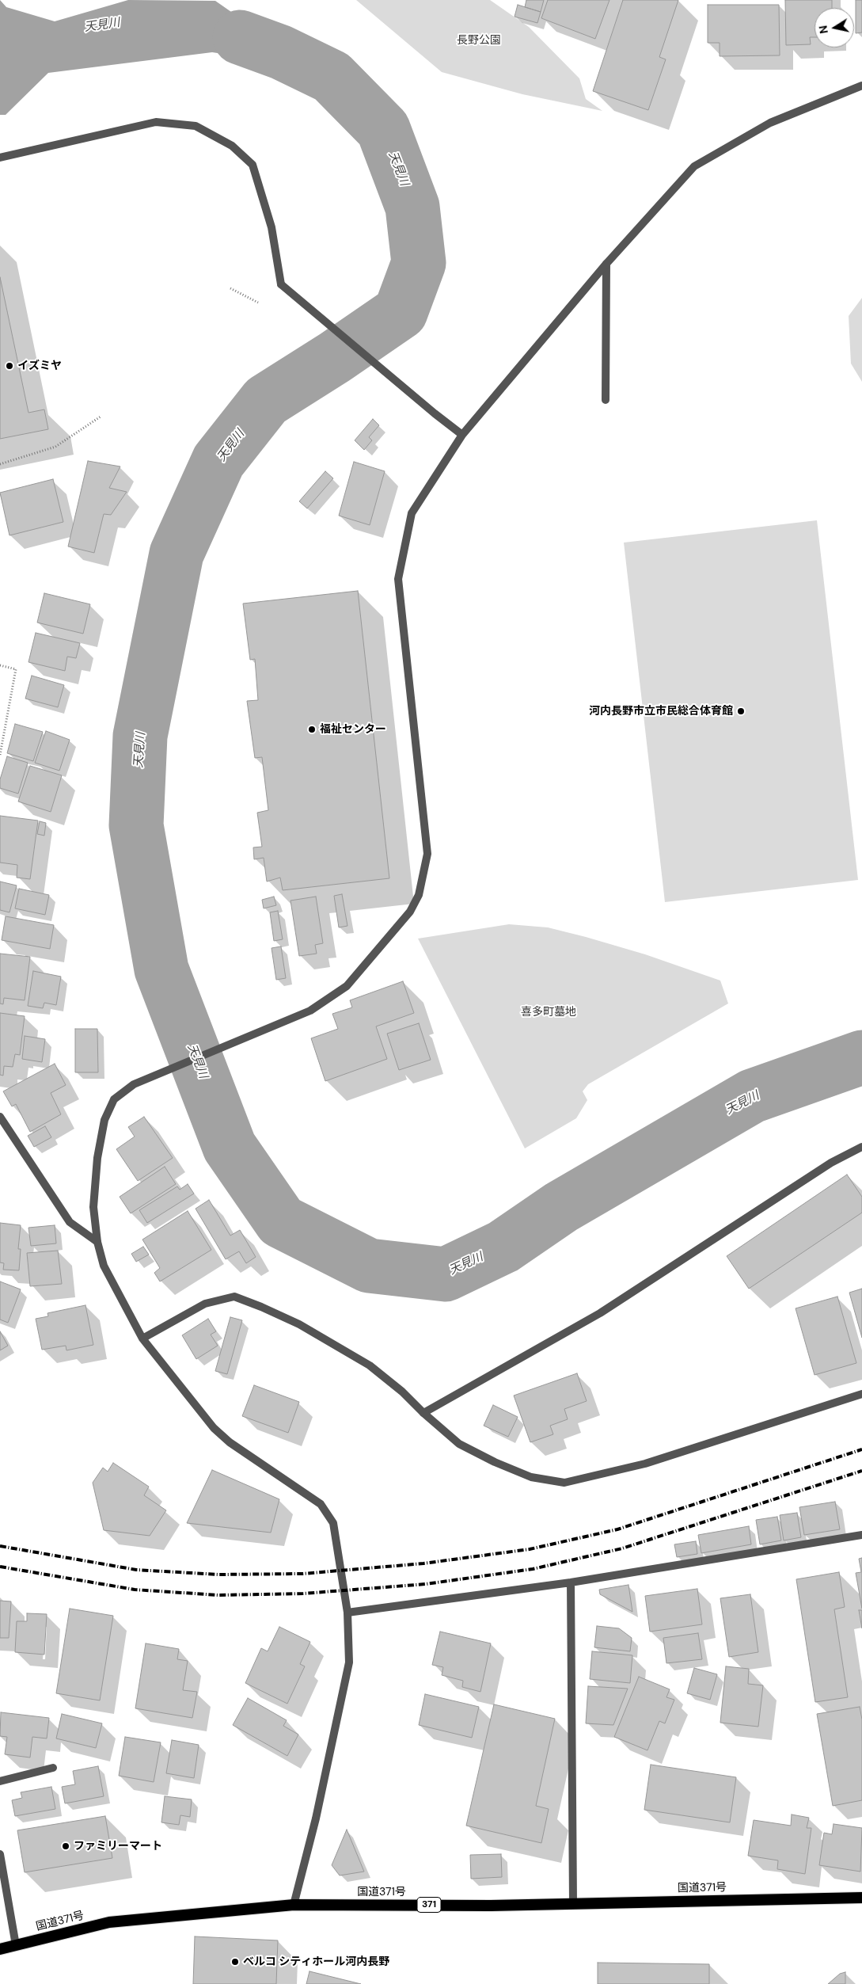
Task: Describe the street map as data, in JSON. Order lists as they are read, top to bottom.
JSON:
{
  "streets": {
    "highway": ["国道371号", "371"]
  },
  "water": ["天見川"],
  "parks": ["長野公園", "喜多町墓地"],
  "places": [
    "イズミヤ",
    "河内長野市立市民総合体育館",
    "福祉センター",
    "ファミリーマート",
    "ベルコ シティホール河内長野"
  ],
  "north": "left"
}
